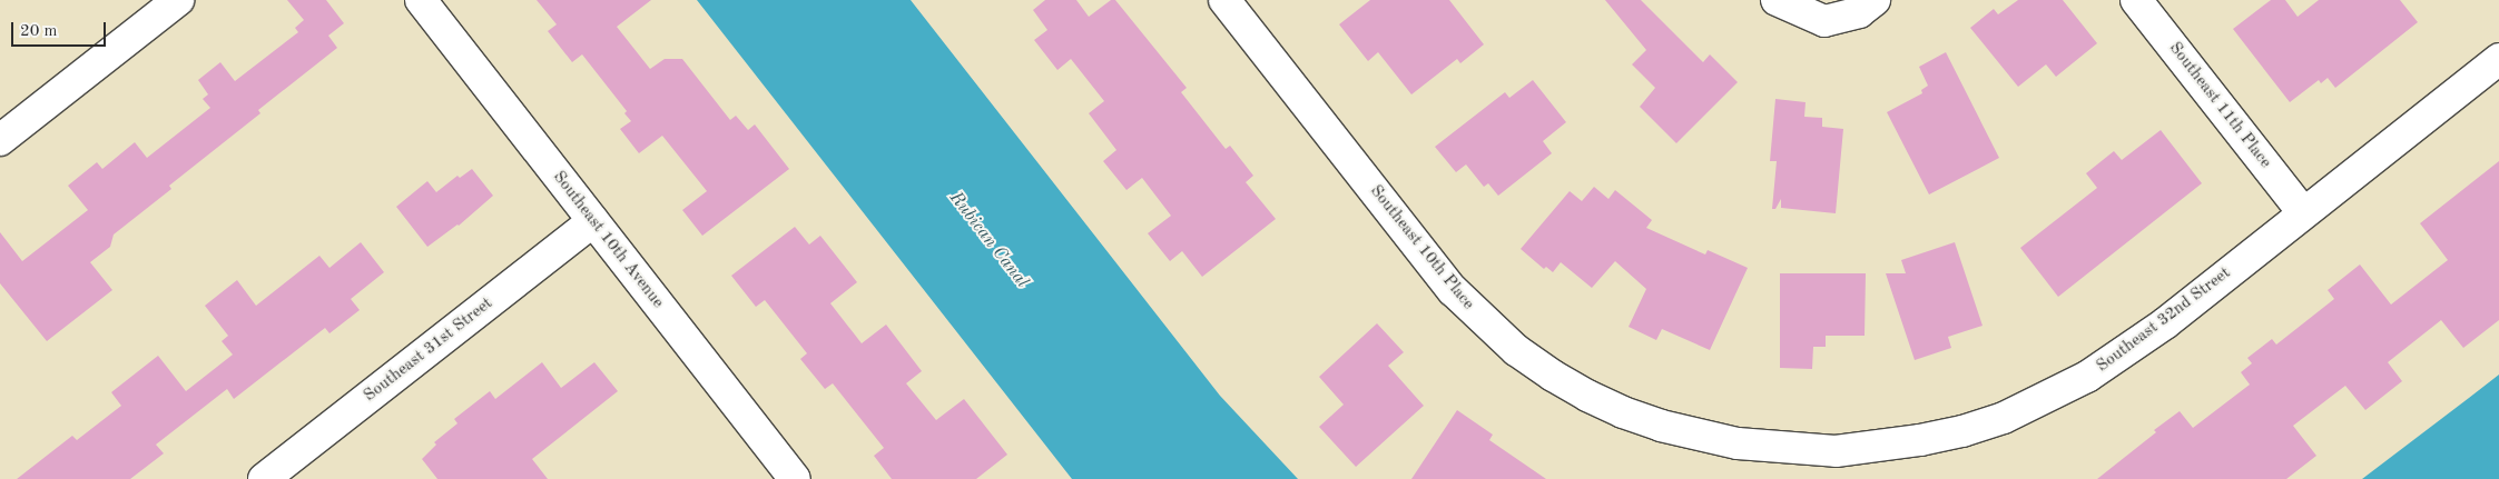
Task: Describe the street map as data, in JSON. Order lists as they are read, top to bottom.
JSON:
{
  "streets": {
    "street": [
      "Southeast 11th Place",
      "Southeast 10th Avenue",
      "Southeast 10th Place",
      "Southeast 32nd Street",
      "Southeast 31st Street"
    ]
  },
  "crossings": [
    ["Southeast 11th Place", "Southeast 32nd Street"],
    ["Southeast 10th Avenue", "Southeast 31st Street"],
    ["Southeast 10th Place", "Southeast 32nd Street"]
  ],
  "water": ["Rubican Canal"],
  "scale_bar": "20 m"
}
